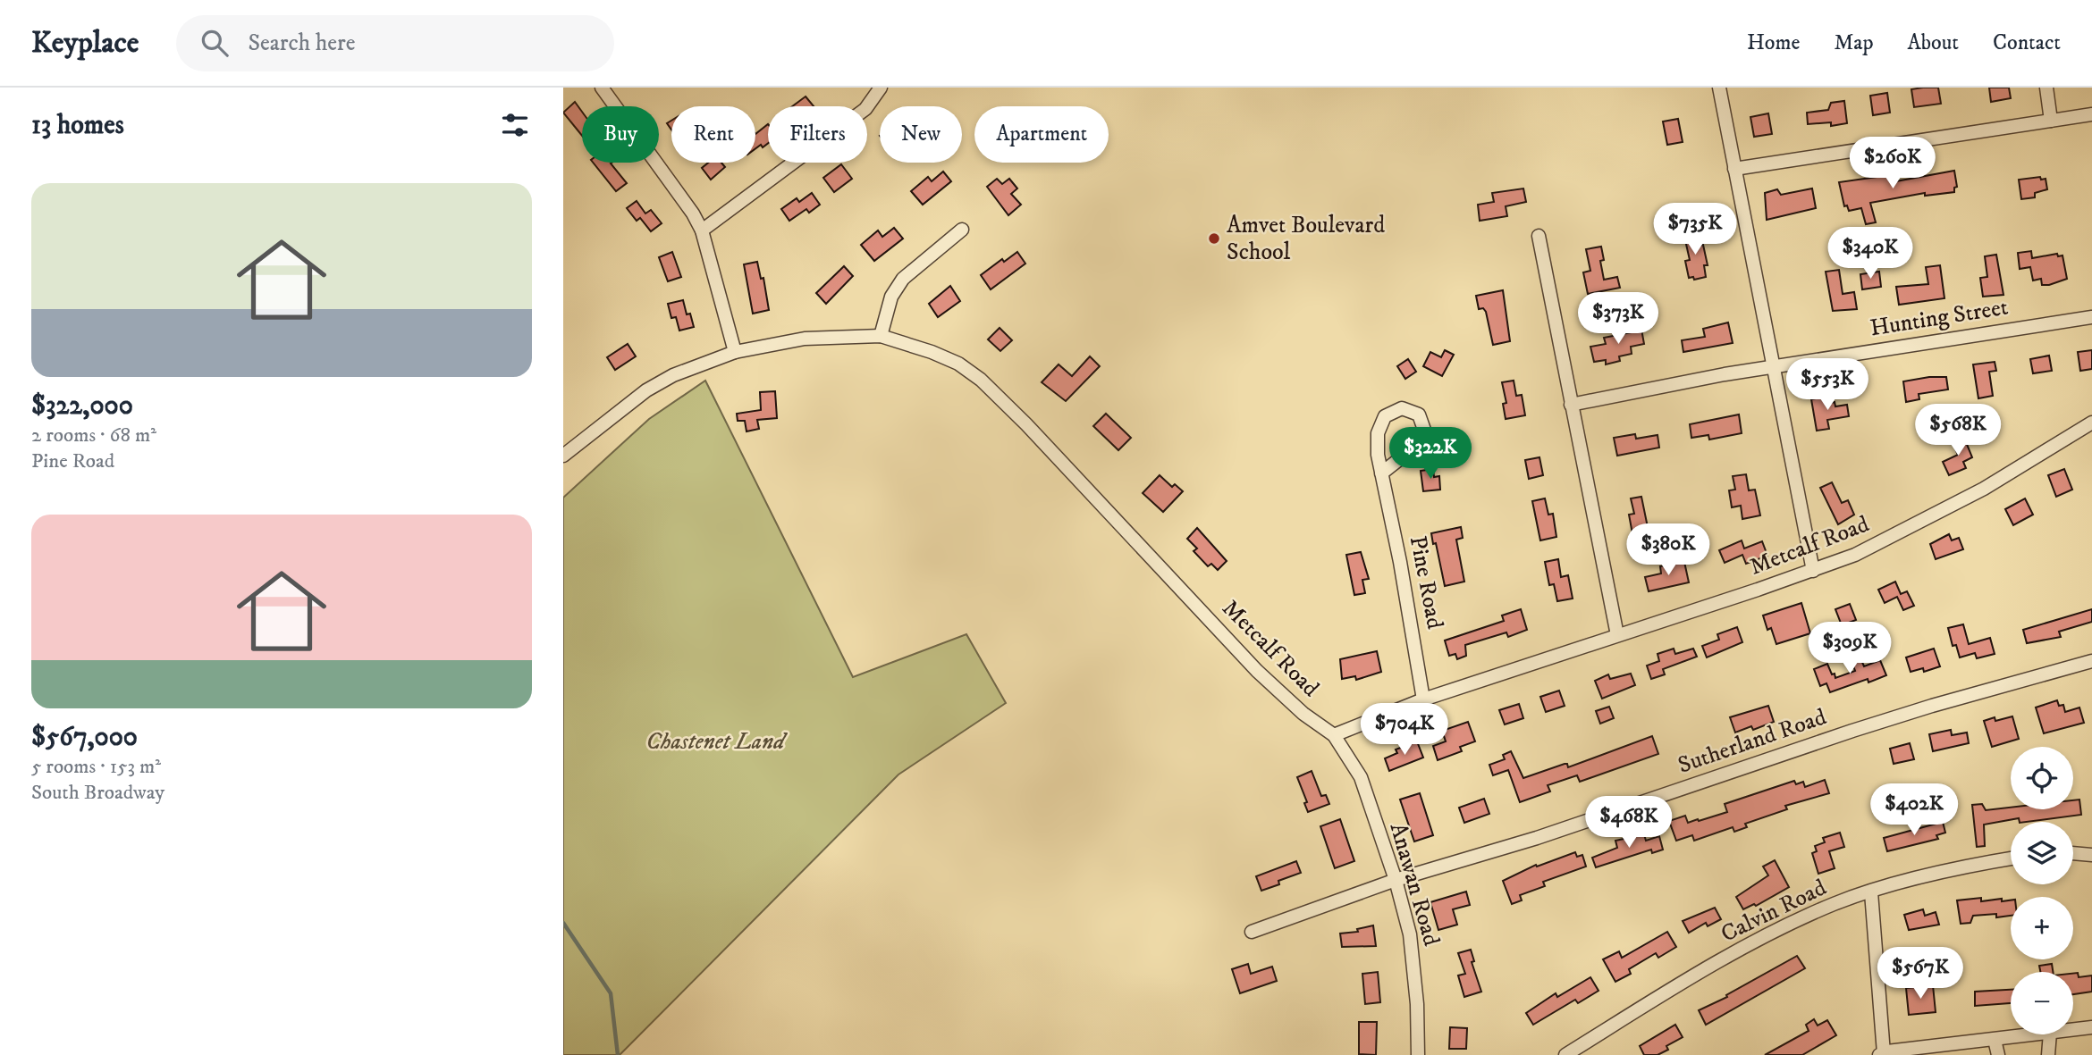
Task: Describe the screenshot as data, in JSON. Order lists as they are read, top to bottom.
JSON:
{
  "streets": {
    "street": [
      "Hunting Street",
      "Metcalf Road",
      "Pine Road",
      "Sutherland Road",
      "Anawan Road",
      "Calvin Road"
    ]
  },
  "crossings": [
    ["Metcalf Road", "Pine Road"],
    ["Metcalf Road", "Anawan Road"],
    ["Sutherland Road", "Anawan Road"]
  ],
  "parks": ["Chastenet Land"],
  "places": ["Amvet Boulevard School"],
  "page": {
    "header": "Keyplace",
    "search": "Search here",
    "nav": [
      "Home",
      "Map",
      "About",
      "Contact"
    ],
    "heading": "13 homes",
    "chip": [
      "Buy",
      "Rent",
      "Filters",
      "New",
      "Apartment"
    ],
    "price": [
      "$260K",
      "$735K",
      "$340K",
      "$373K",
      "$553K",
      "$568K",
      "$322K",
      "$380K",
      "$309K",
      "$704K",
      "$402K",
      "$468K",
      "$567K"
    ],
    "list": [
      {
        "name": "$322,000",
        "note": "2 rooms · 68 m² · Pine Road"
      },
      {
        "name": "$567,000",
        "note": "5 rooms · 153 m² · South Broadway"
      }
    ],
    "map_buttons": ["+", "−"]
  }
}
